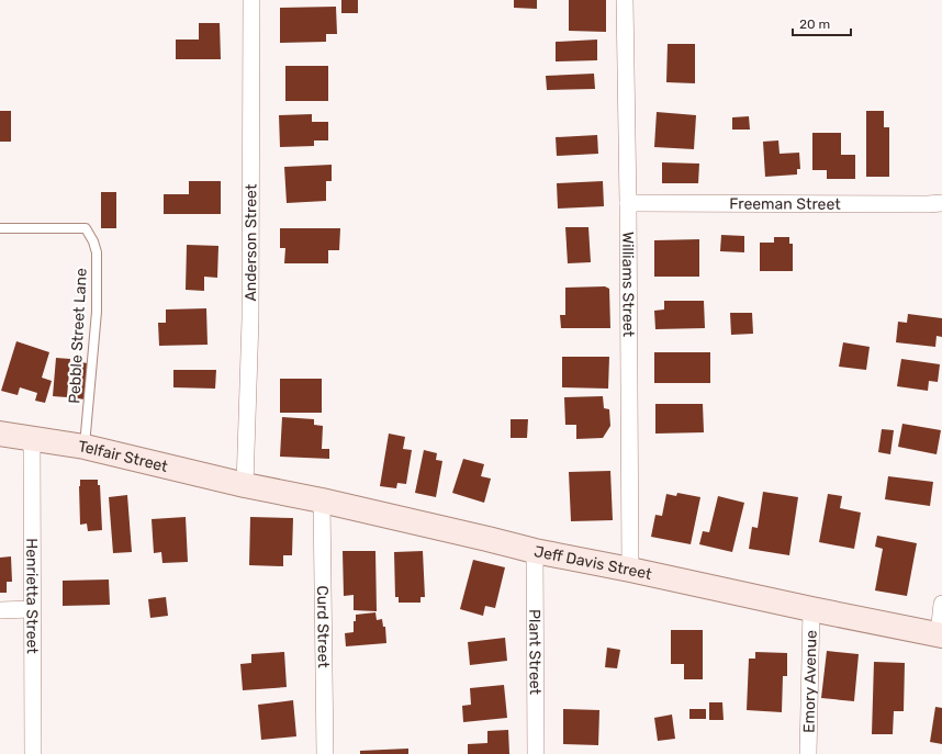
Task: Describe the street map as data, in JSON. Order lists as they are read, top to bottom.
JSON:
{
  "streets": {
    "street": [
      "Freeman Street",
      "Anderson Street",
      "Williams Street",
      "Telfair Street",
      "Jeff Davis Street",
      "Henrietta Street",
      "Curd Street",
      "Plant Street",
      "Emory Avenue"
    ],
    "lane": ["Pebble Street Lane"]
  },
  "crossings": [
    ["Freeman Street", "Williams Street"],
    ["Anderson Street", "Telfair Street"],
    ["Anderson Street", "Jeff Davis Street"],
    ["Williams Street", "Jeff Davis Street"],
    ["Pebble Street Lane", "Telfair Street"],
    ["Telfair Street", "Jeff Davis Street"],
    ["Telfair Street", "Henrietta Street"],
    ["Jeff Davis Street", "Curd Street"],
    ["Jeff Davis Street", "Plant Street"],
    ["Jeff Davis Street", "Emory Avenue"]
  ],
  "scale_bar": "20 m"
}
